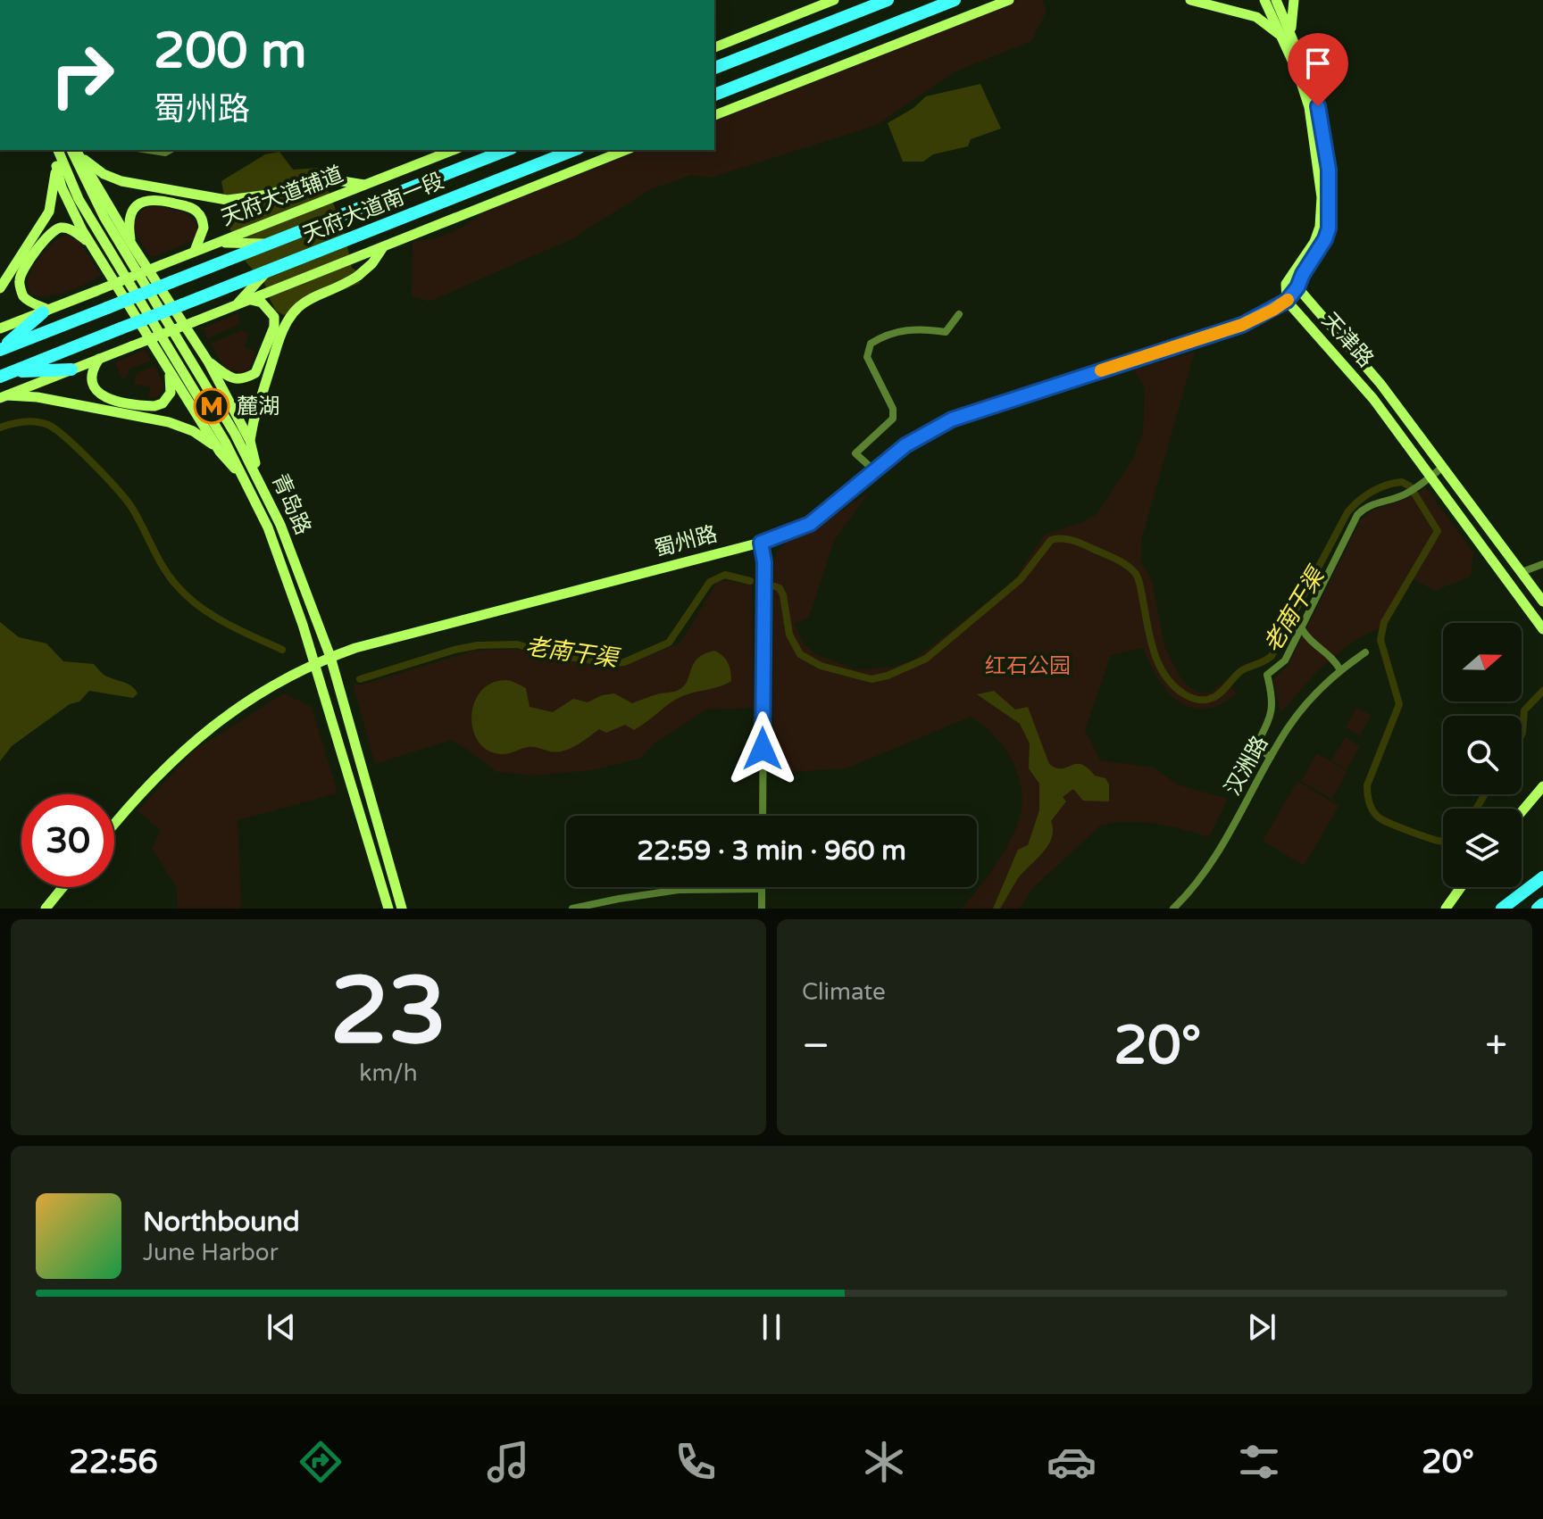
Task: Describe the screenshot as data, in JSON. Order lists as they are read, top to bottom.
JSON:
{
  "streets": {
    "highway": ["天府大道南一段"],
    "street": [
      "天府大道辅道",
      "天津路",
      "青岛路",
      "蜀州路",
      "汉洲路"
    ]
  },
  "crossings": [
    ["天府大道辅道", "天府大道南一段"],
    ["天津路", "蜀州路"],
    ["青岛路", "蜀州路"]
  ],
  "water": ["老南干渠"],
  "parks": ["红石公园"],
  "places": {
    "metro station": ["麓湖"]
  },
  "north": "right",
  "page": {
    "turn": ["200 m", "蜀州路"],
    "limit": "30",
    "trip": "22:59 · 3 min · 960 m",
    "tile": [
      ["23", "km/h"],
      "Climate"
    ],
    "heat": ["−", "20°", "+"],
    "song": ["Northbound", "June Harbor"],
    "tabs": ["22:56", "20°"]
  }
}
